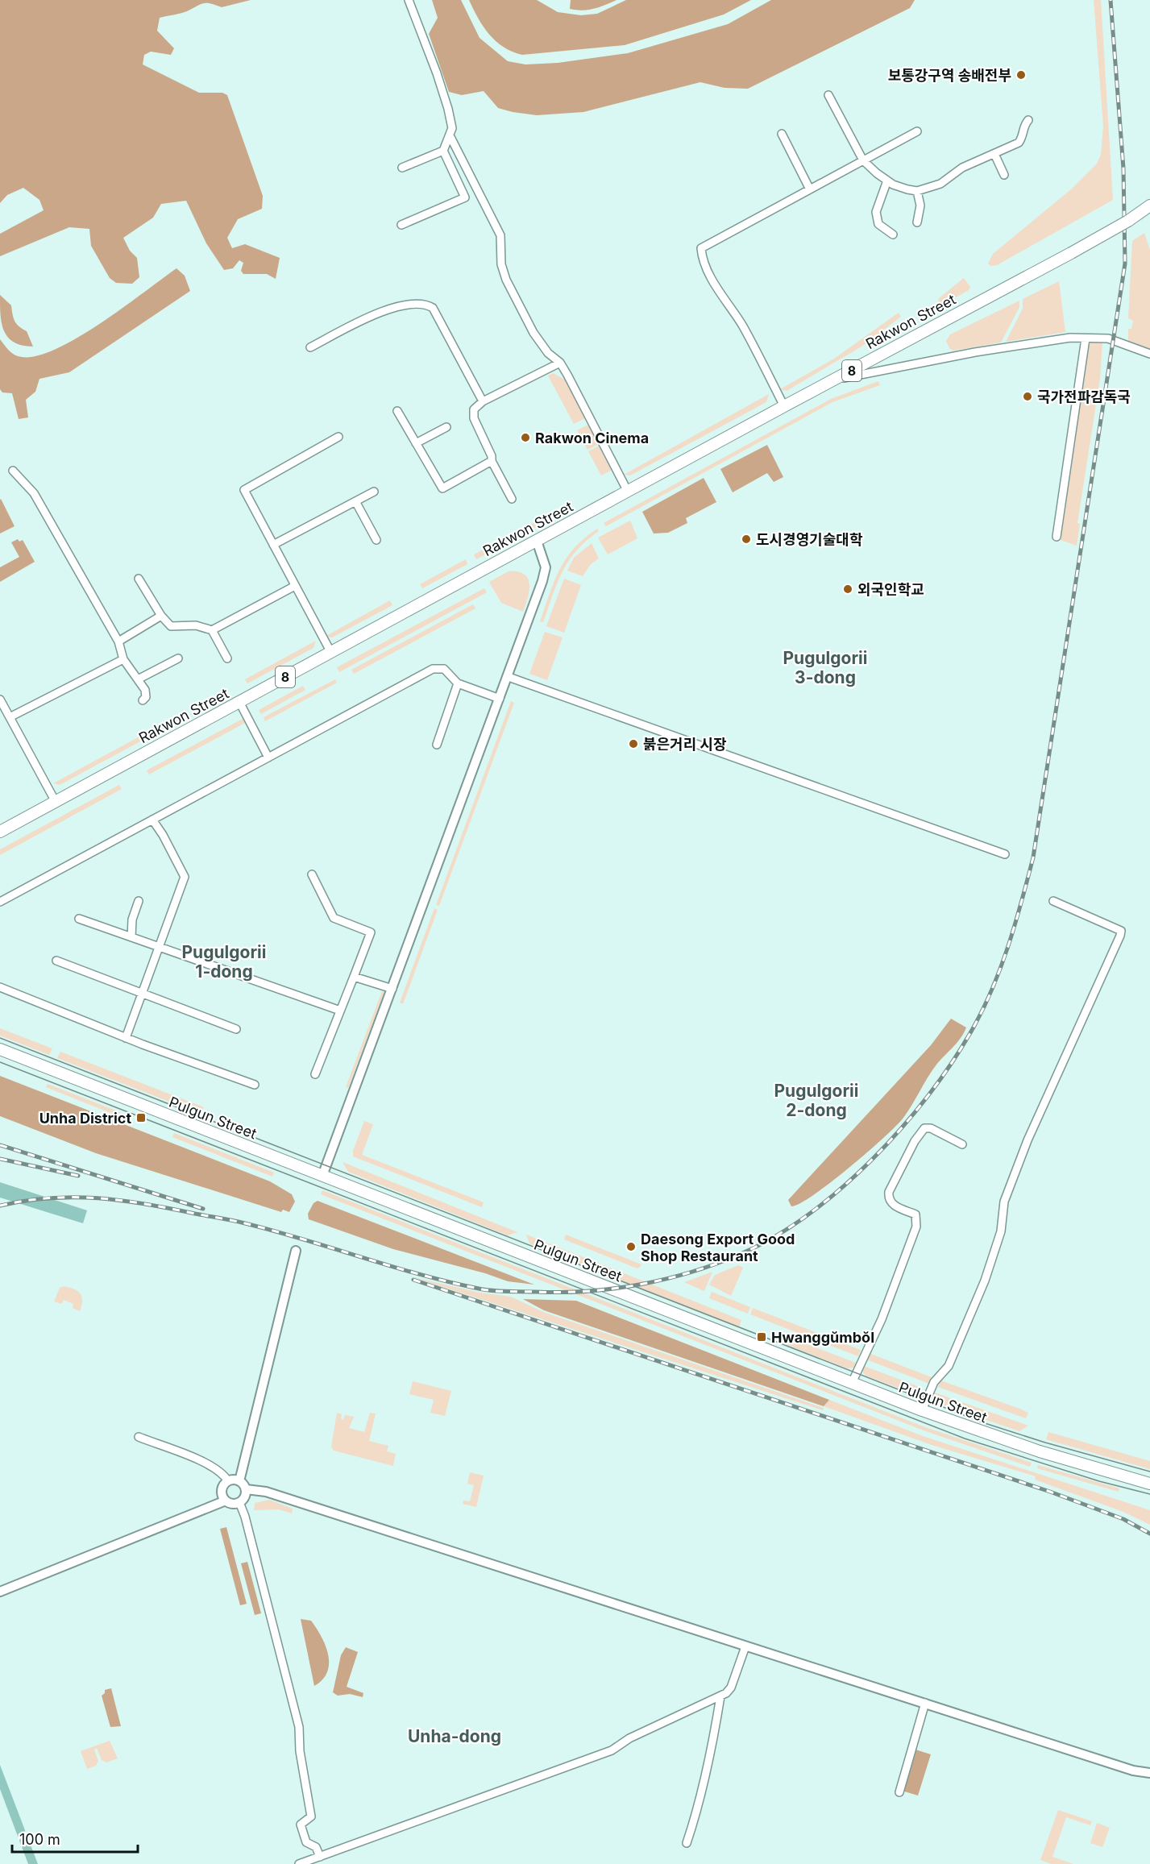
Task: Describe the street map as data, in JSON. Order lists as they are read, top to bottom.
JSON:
{
  "streets": {
    "main road": ["Rakwon Street", "8", "Pulgun Street"]
  },
  "districts": [
    "Pugulgorii 3-dong",
    "Pugulgorii 1-dong",
    "Pugulgorii 2-dong",
    "Unha-dong"
  ],
  "places": {
    "other": [
      "보통강구역 송배전부",
      "국가전파감독국",
      "Rakwon Cinema",
      "도시경영기술대학",
      "외국인학교",
      "붉은거리 시장",
      "Daesong Export Good Shop Restaurant"
    ],
    "transit": ["Unha District", "Hwanggŭmbŏl"]
  },
  "scale_bar": "100 m"
}
